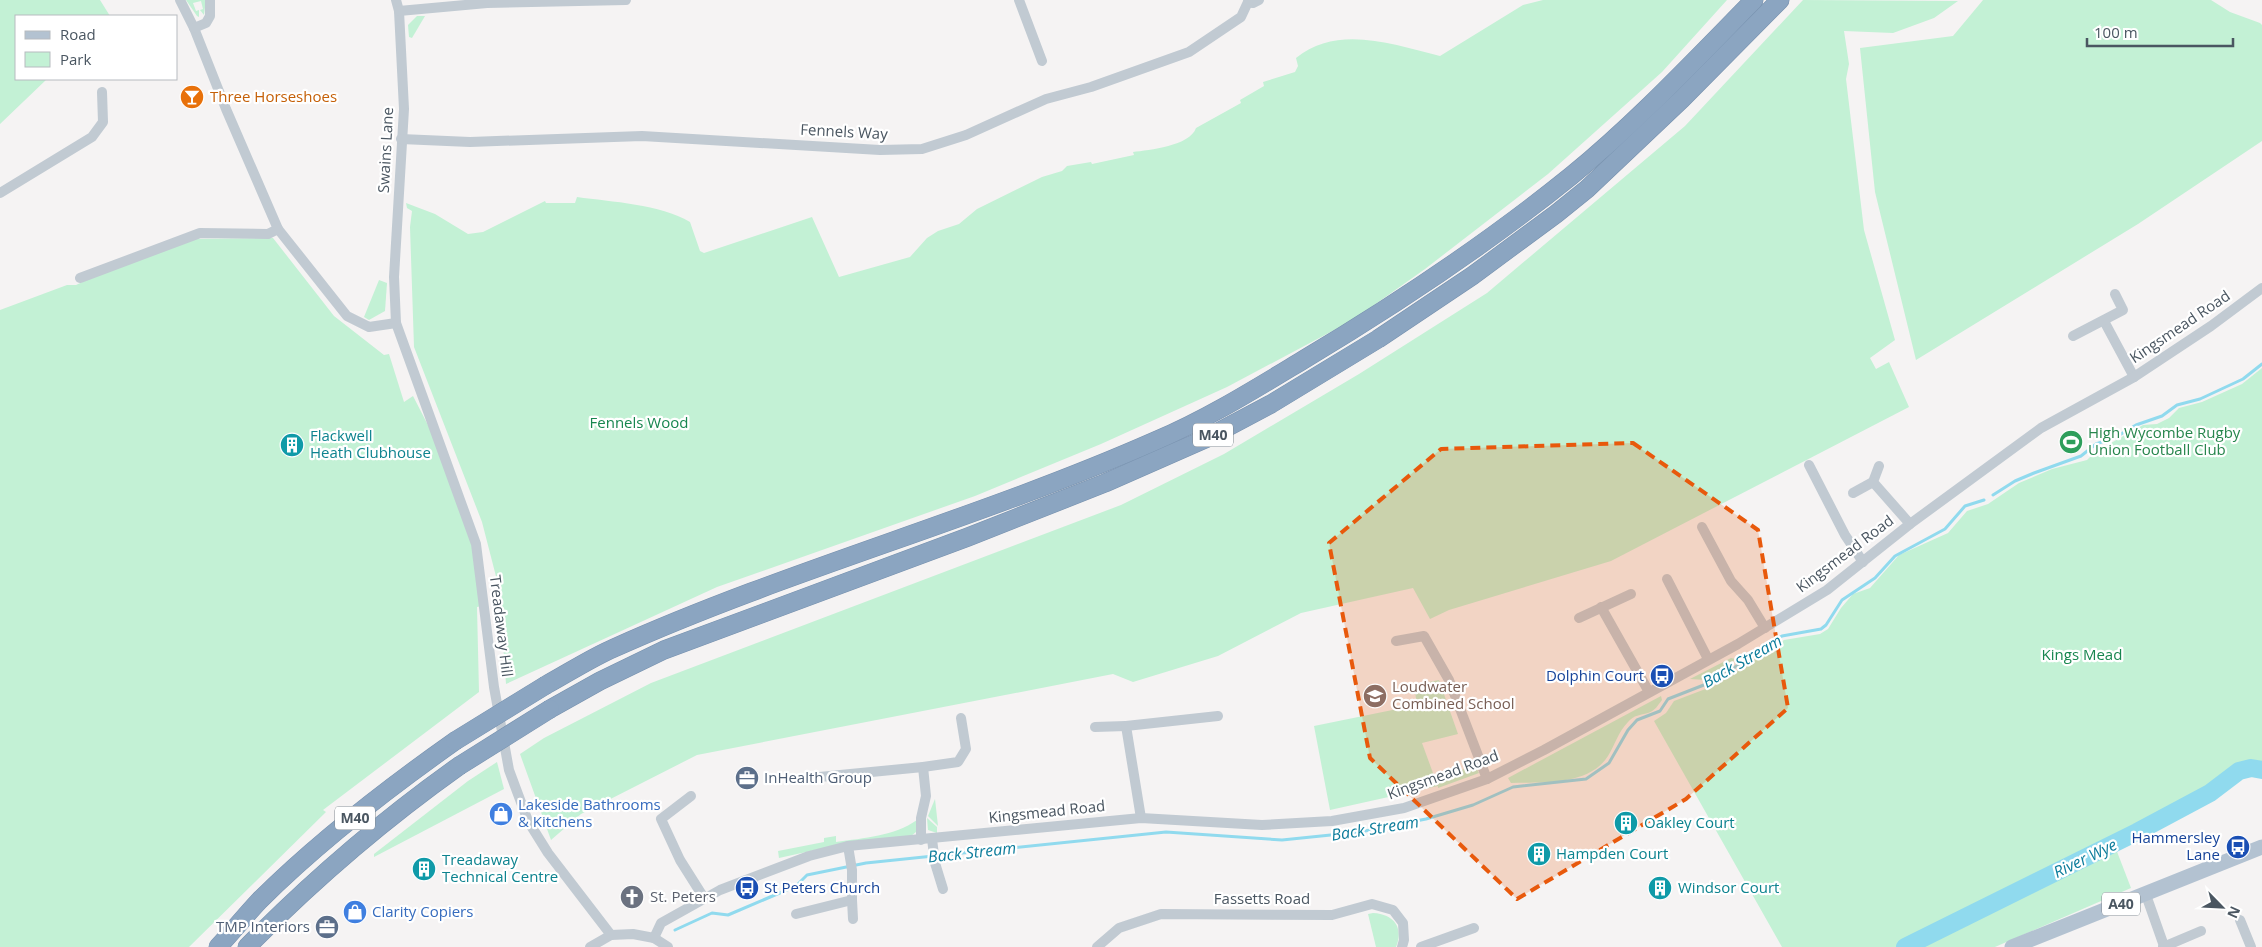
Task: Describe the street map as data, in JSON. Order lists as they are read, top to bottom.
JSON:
{
  "streets": {
    "highway": ["M40"],
    "main road": ["A40"],
    "street": [
      "Fennels Way",
      "Swains Lane",
      "Kingsmead Road",
      "Treadaway Hill",
      "Fassetts Road"
    ]
  },
  "crossings": [
    ["Fennels Way", "Swains Lane"],
    ["Swains Lane", "Treadaway Hill"]
  ],
  "water": ["Back Stream", "River Wye"],
  "parks": ["Fennels Wood", "Kings Mead"],
  "places": {
    "bar": ["Three Horseshoes"],
    "sports": ["High Wycombe Rugby Union Football Club"],
    "building": [
      "Flackwell Heath Clubhouse",
      "Oakley Court",
      "Hampden Court",
      "Treadaway Technical Centre",
      "Windsor Court"
    ],
    "bus stop": ["Dolphin Court", "Hammersley Lane", "St Peters Church"],
    "school or university": ["Loudwater Combined School"],
    "office": ["InHealth Group", "TMP Interiors"],
    "shop": ["Lakeside Bathrooms & Kitchens", "Clarity Copiers"],
    "church": ["St. Peters"]
  },
  "legend": ["Road", "Park"],
  "scale_bar": "100 m",
  "north": "bottom right"
}
